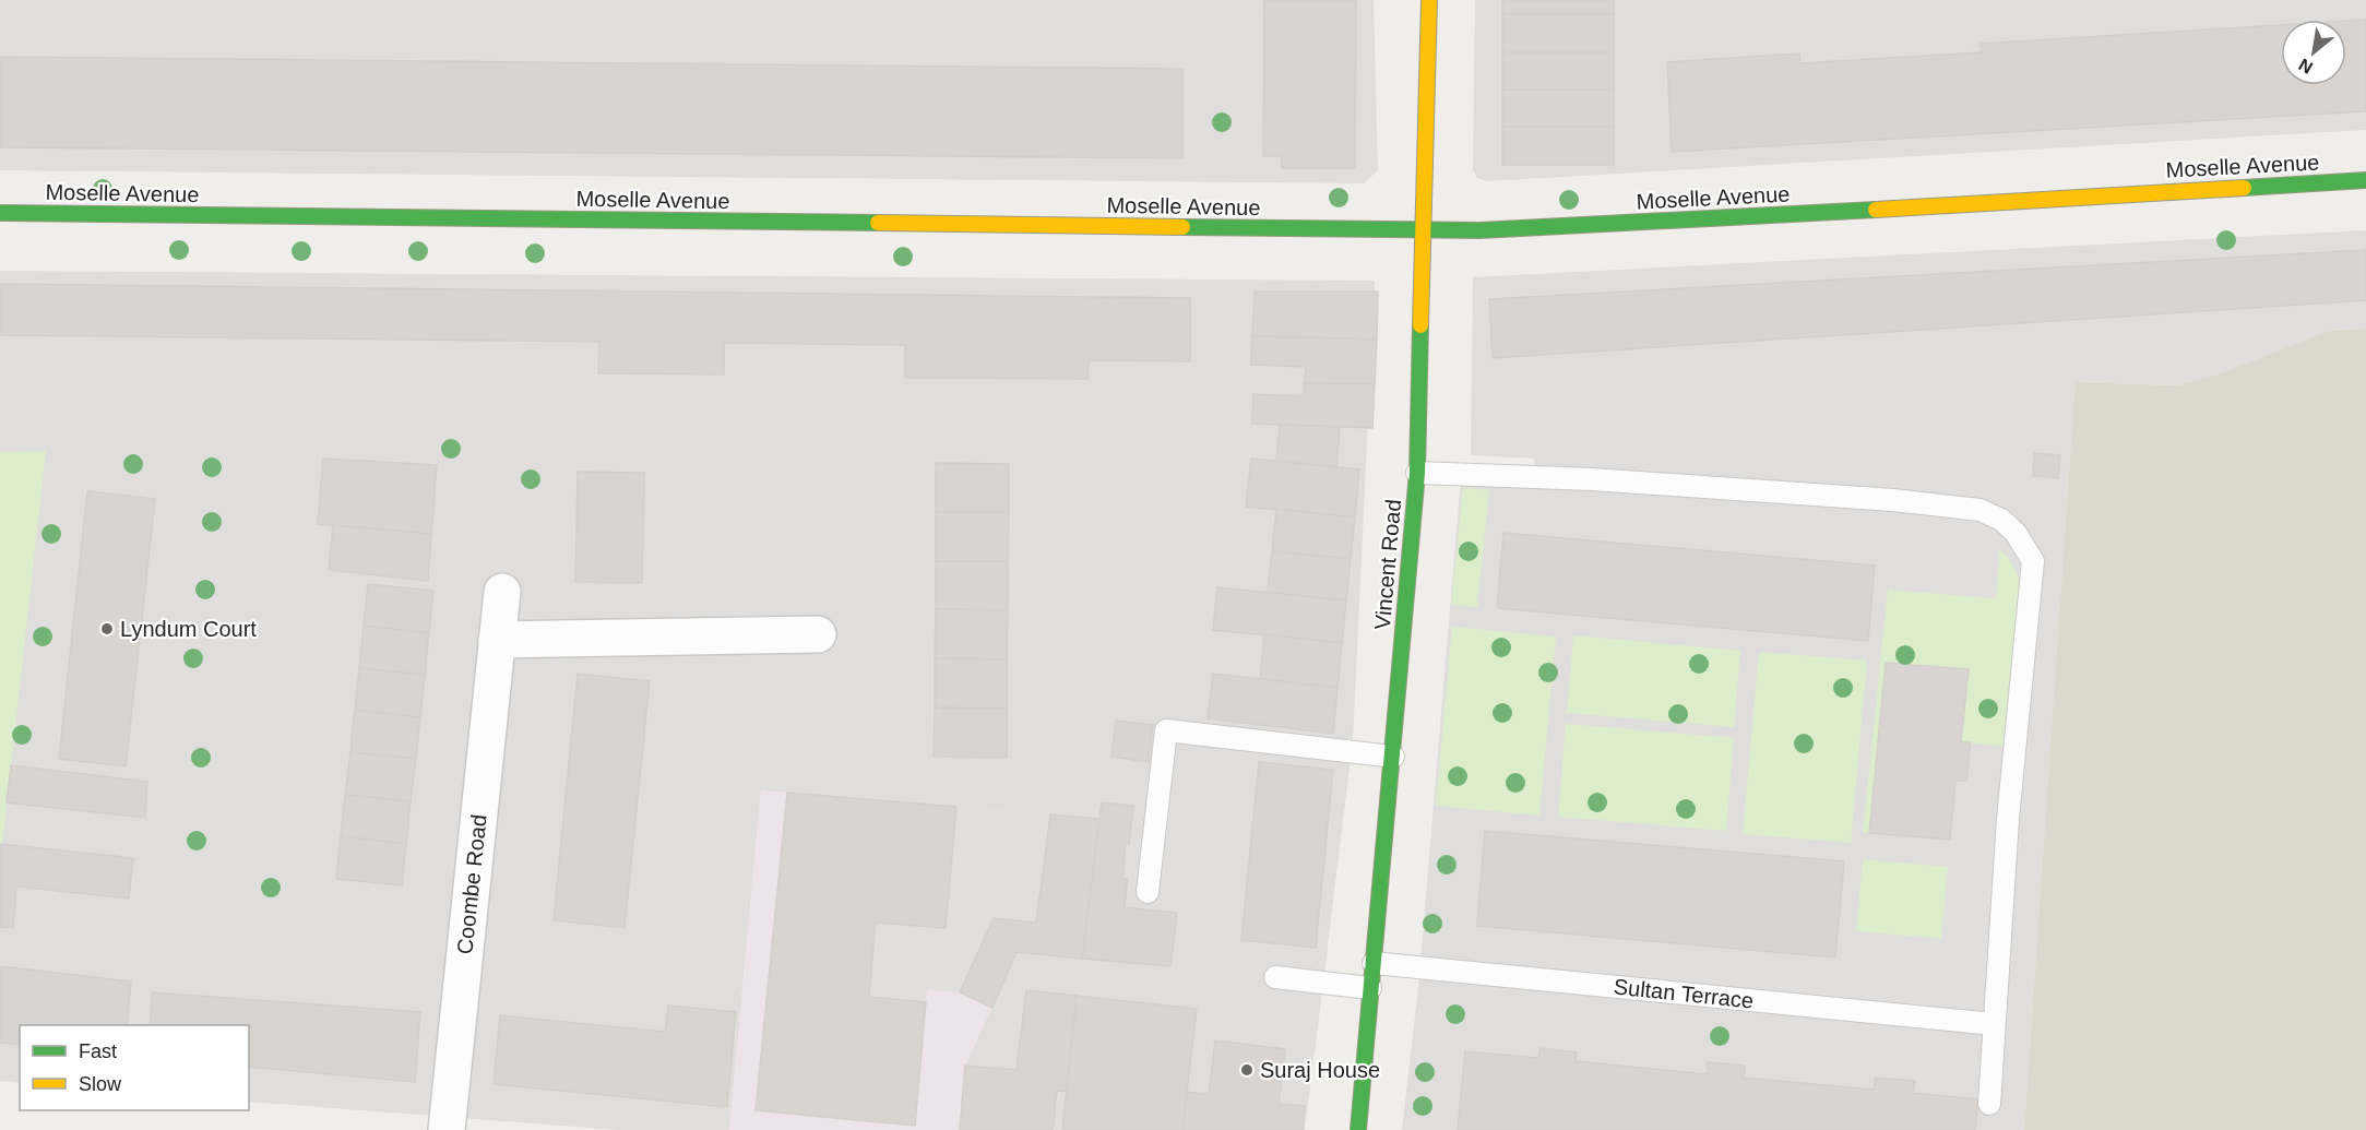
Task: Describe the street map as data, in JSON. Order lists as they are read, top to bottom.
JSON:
{
  "streets": {
    "street": ["Moselle Avenue", "Vincent Road", "Coombe Road"],
    "lane": ["Sultan Terrace"]
  },
  "crossings": [
    ["Moselle Avenue", "Vincent Road"],
    ["Vincent Road", "Sultan Terrace"]
  ],
  "places": ["Lyndum Court", "Suraj House"],
  "legend": ["Fast", "Slow"],
  "north": "bottom left"
}
